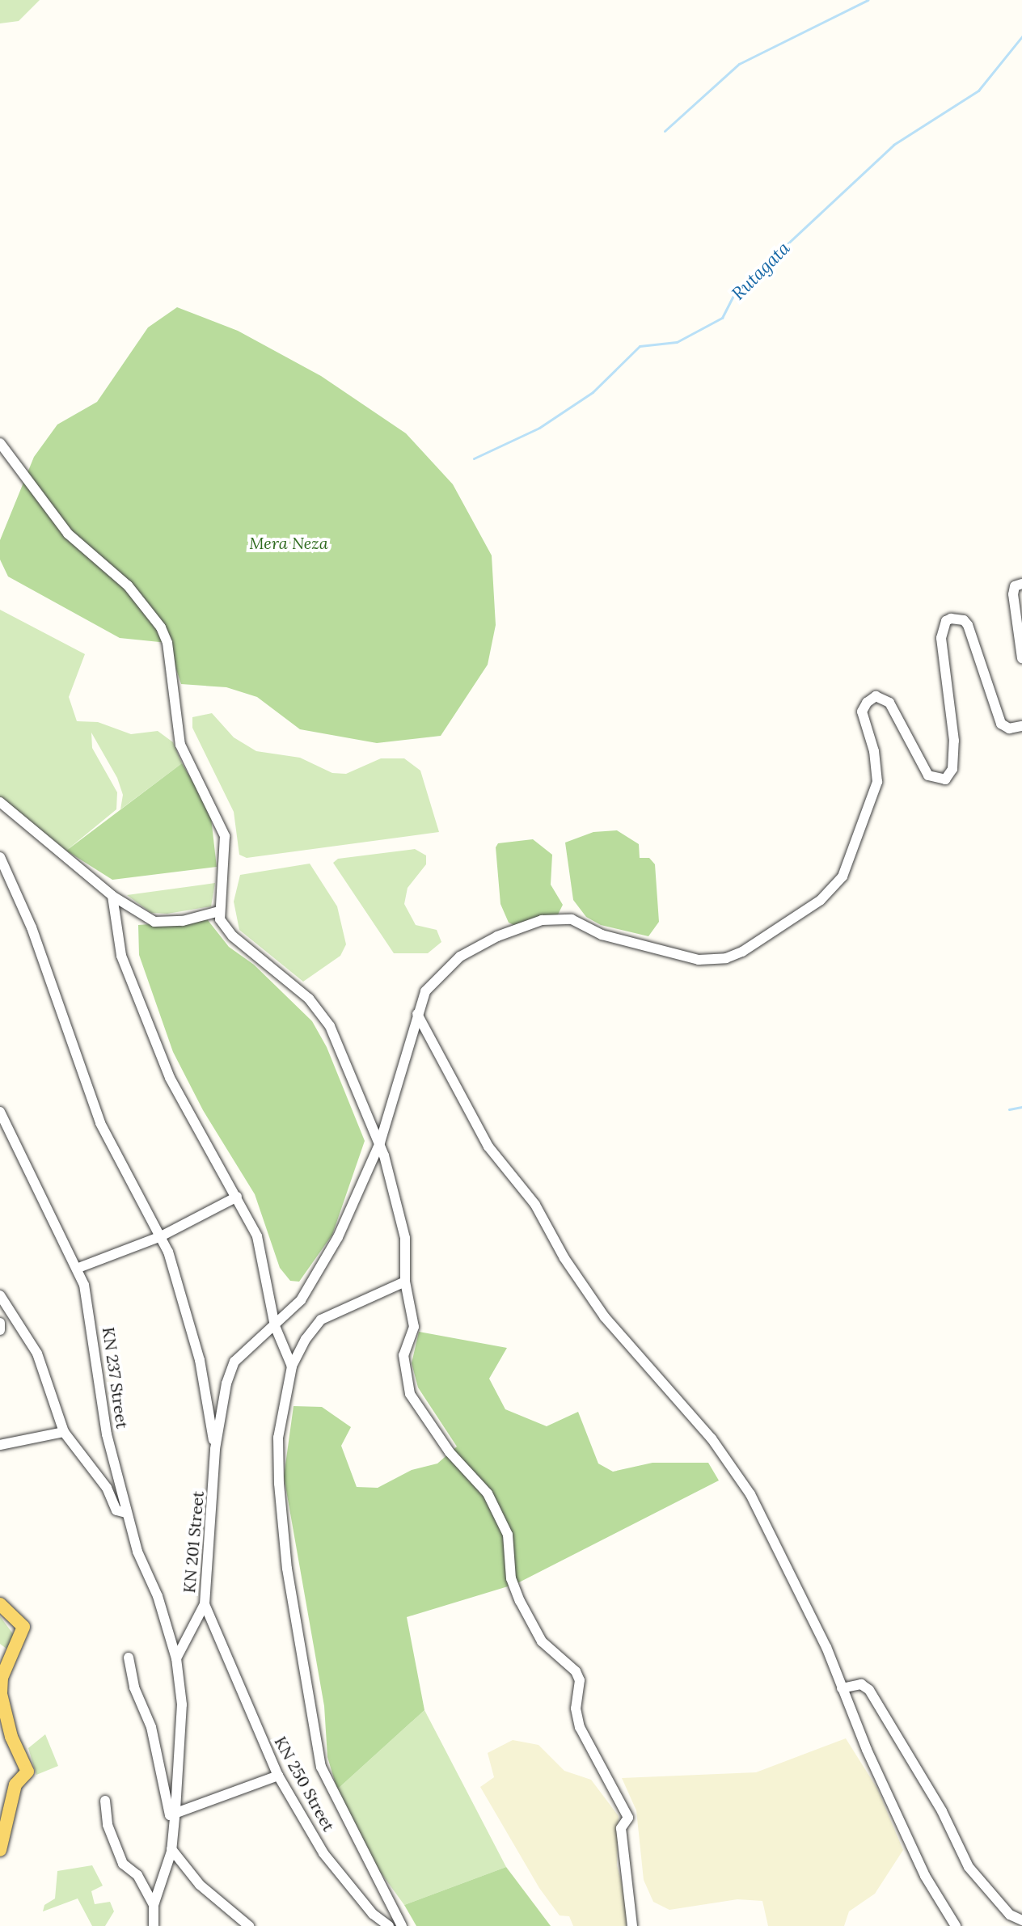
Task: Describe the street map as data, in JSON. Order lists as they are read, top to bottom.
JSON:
{
  "streets": {
    "street": ["KN 237 Street", "KN 201 Street", "KN 250 Street"]
  },
  "crossings": [
    ["KN 237 Street", "KN 201 Street"],
    ["KN 201 Street", "KN 250 Street"]
  ],
  "water": ["Rutagata"],
  "parks": ["Mera Neza"]
}
